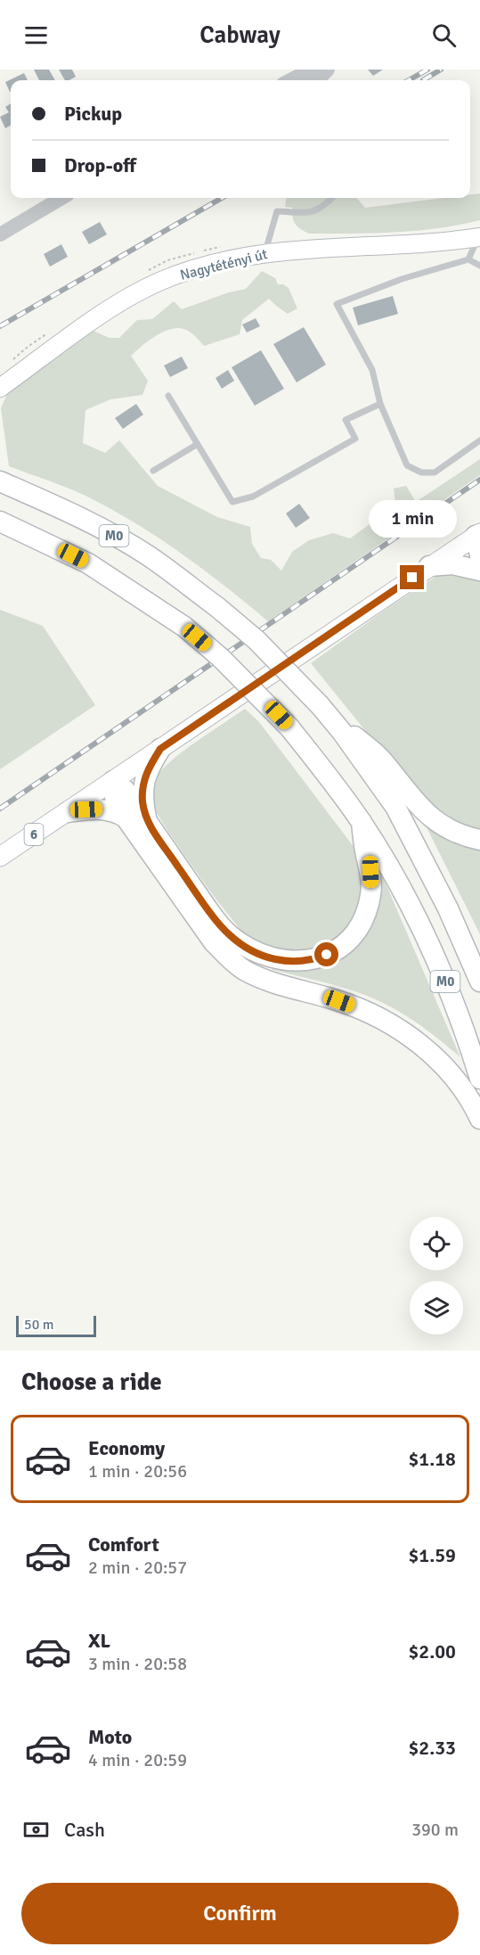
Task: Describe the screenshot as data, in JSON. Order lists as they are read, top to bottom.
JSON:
{
  "streets": {
    "highway": ["M0"],
    "main road": ["Nagytétényi út", "6"]
  },
  "scale_bar": "50 m",
  "page": {
    "header": "Cabway",
    "banner": ["Pickup", "Drop-off"],
    "bubble": "1 min",
    "scale": "50 m",
    "heading": "Choose a ride",
    "list": [
      {
        "name": "Economy",
        "note": "1 min · 20:56",
        "value": "$1.18"
      },
      {
        "name": "Comfort",
        "note": "2 min · 20:57",
        "value": "$1.59"
      },
      {
        "name": "XL",
        "note": "3 min · 20:58",
        "value": "$2.00"
      },
      {
        "name": "Moto",
        "note": "4 min · 20:59",
        "value": "$2.33"
      }
    ],
    "pay": ["Cash", "390 m"],
    "buttons": "Confirm"
  }
}
